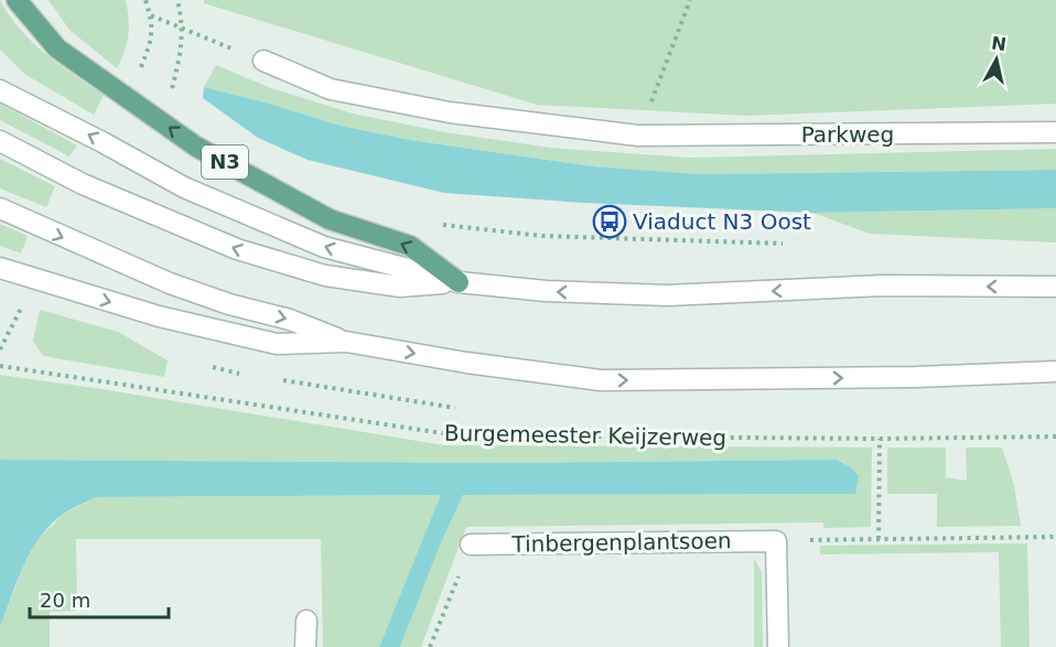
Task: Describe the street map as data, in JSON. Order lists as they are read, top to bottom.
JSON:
{
  "streets": {
    "main road": ["N3"],
    "street": ["Parkweg", "Tinbergenplantsoen"],
    "path": ["Burgemeester Keijzerweg"]
  },
  "places": {
    "bus stop": ["Viaduct N3 Oost"]
  },
  "scale_bar": "20 m",
  "north": "top"
}
